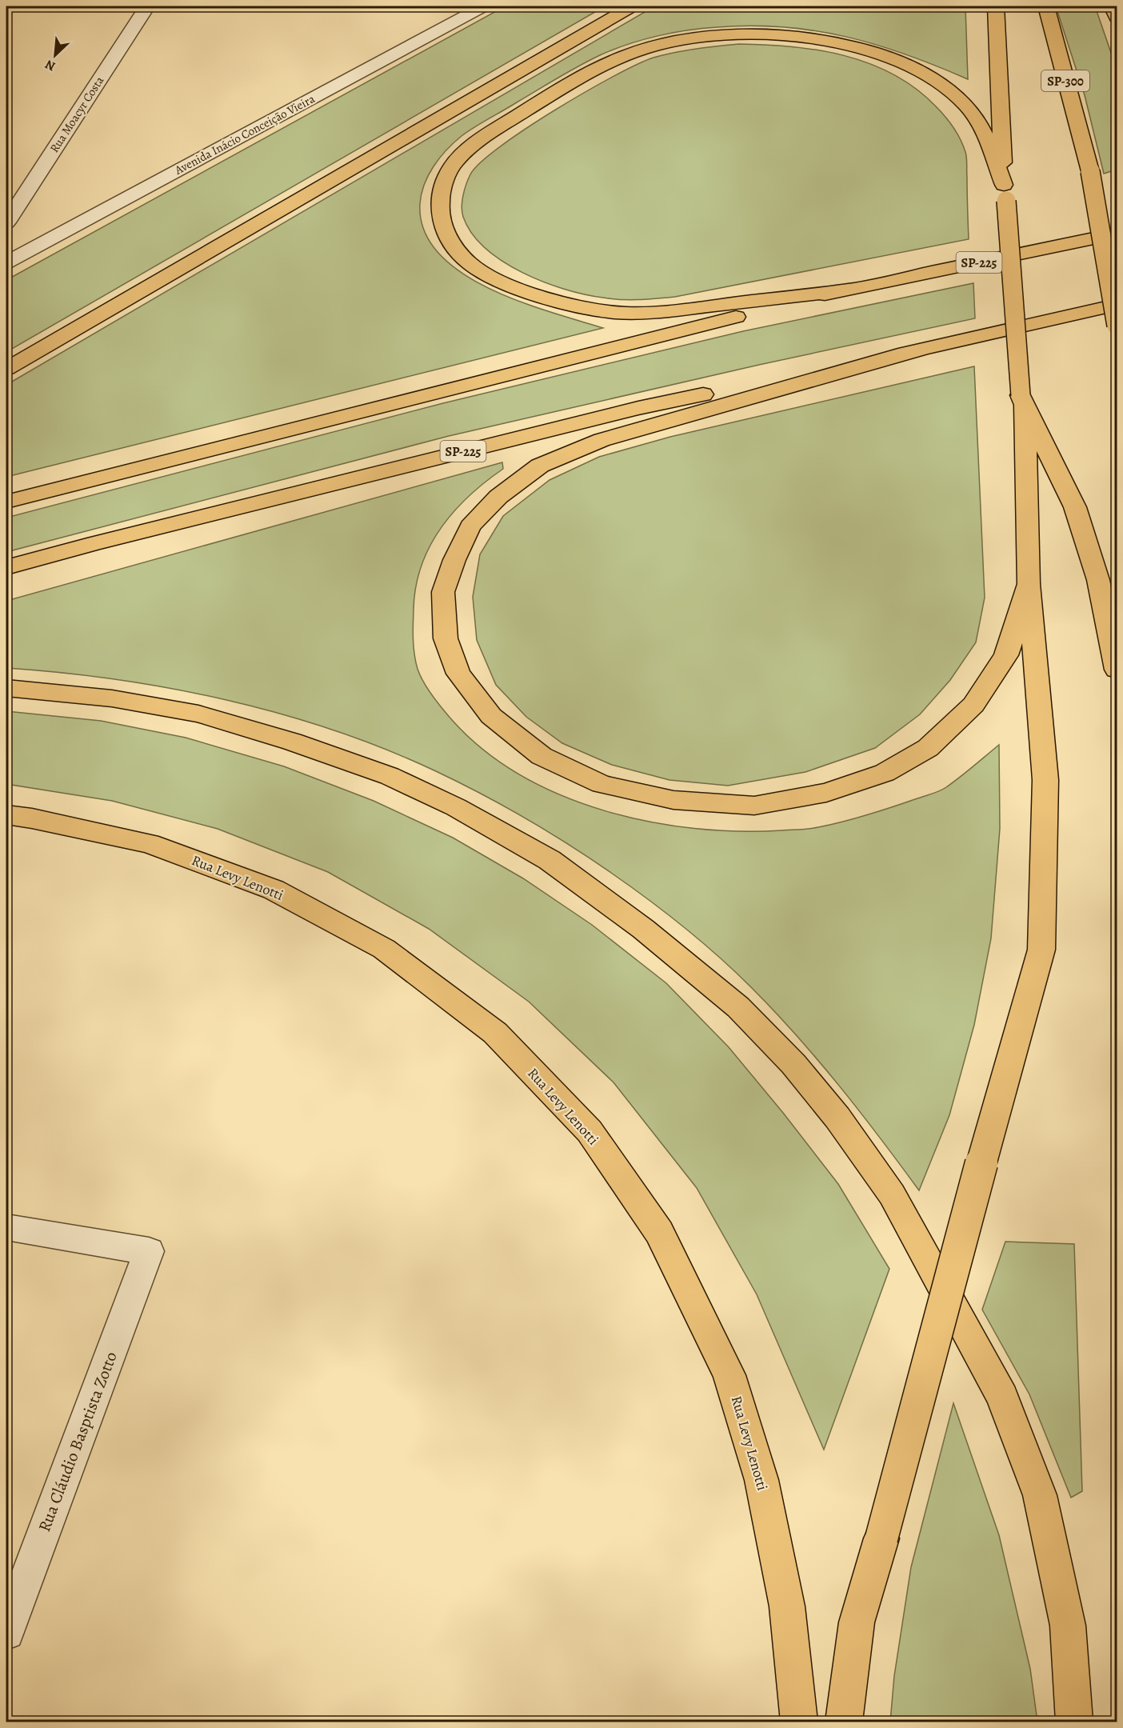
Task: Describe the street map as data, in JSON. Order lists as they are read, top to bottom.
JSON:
{
  "streets": {
    "highway": ["SP-300", "SP-225", "Rua Levy Lenotti"],
    "street": ["Rua Moacyr Costa", "Avenida Inácio Conceição Vieira", "Rua Cláudio Basptista Zotto"]
  },
  "north": "bottom left"
}
